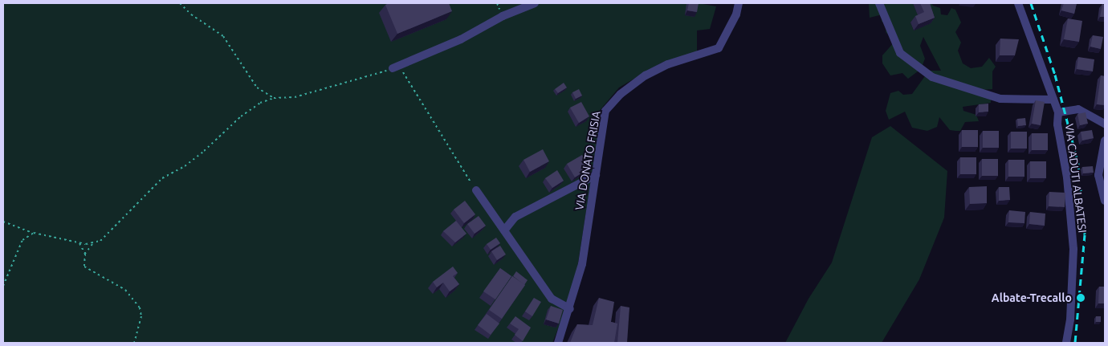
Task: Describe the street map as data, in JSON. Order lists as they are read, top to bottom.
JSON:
{
  "streets": {
    "street": ["VIA DONATO FRISIA", "VIA CADUTI ALBATESI"]
  },
  "places": ["Albate-Trecallo"]
}
